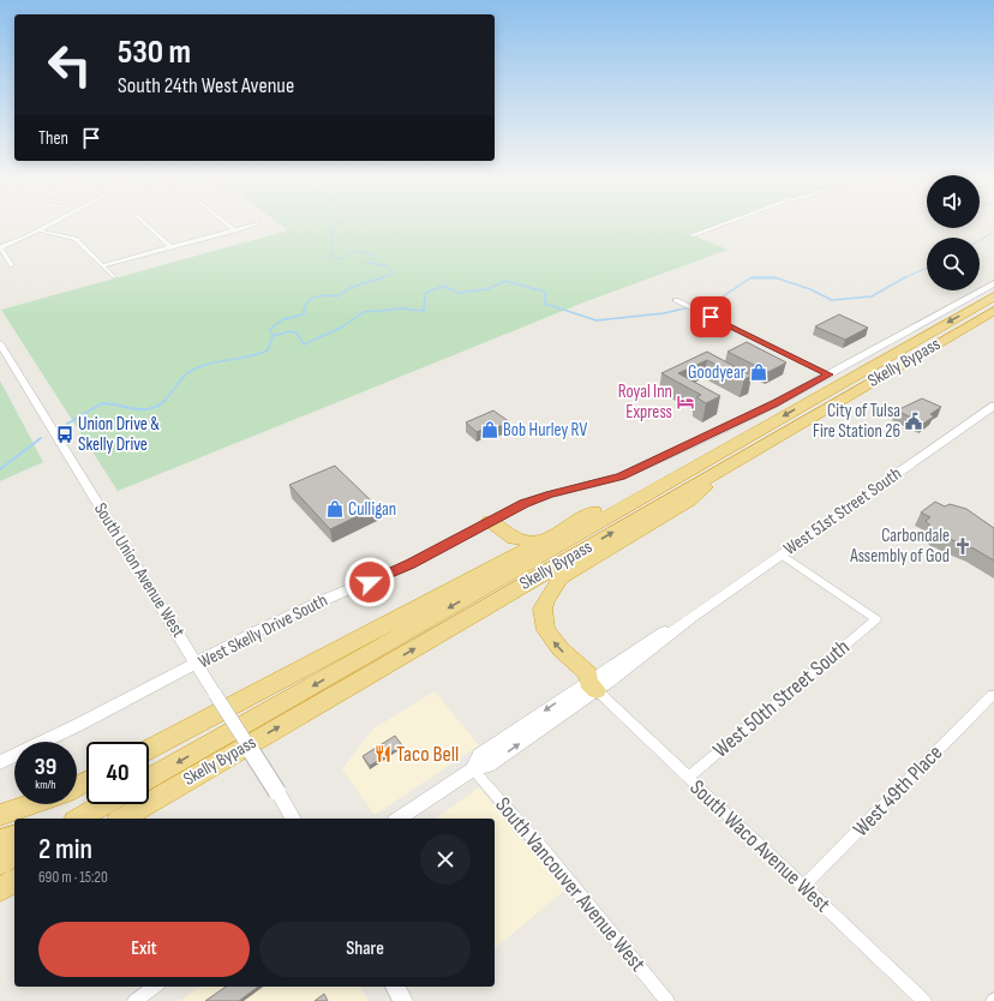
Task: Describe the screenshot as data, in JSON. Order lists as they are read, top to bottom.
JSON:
{
  "streets": {
    "highway": ["Skelly Bypass"],
    "street": [
      "West 51st Street South",
      "South Union Avenue West",
      "West Skelly Drive South",
      "West 50th Street South",
      "West 49th Place",
      "South Waco Avenue West",
      "South Vancouver Avenue West"
    ]
  },
  "crossings": [
    ["West 51st Street South", "West 50th Street South"],
    ["West 51st Street South", "South Waco Avenue West"],
    ["West 51st Street South", "South Vancouver Avenue West"],
    ["South Union Avenue West", "West Skelly Drive South"],
    ["West 50th Street South", "South Waco Avenue West"],
    ["West 49th Place", "South Waco Avenue West"]
  ],
  "places": {
    "shop": ["Goodyear", "Bob Hurley RV", "Culligan"],
    "hotel": ["Royal Inn Express"],
    "public building": ["City of Tulsa Fire Station 26"],
    "bus stop": ["Union Drive & Skelly Drive"],
    "church": ["Carbondale Assembly of God"],
    "restaurant": ["Taco Bell"]
  },
  "page": {
    "turn": ["530 m", "South 24th West Avenue"],
    "then": "Then",
    "speed": "39 km/h",
    "limit": "40",
    "heading": ["2 min", "690 m · 15:20"],
    "buttons": ["Exit", "Share"]
  }
}
